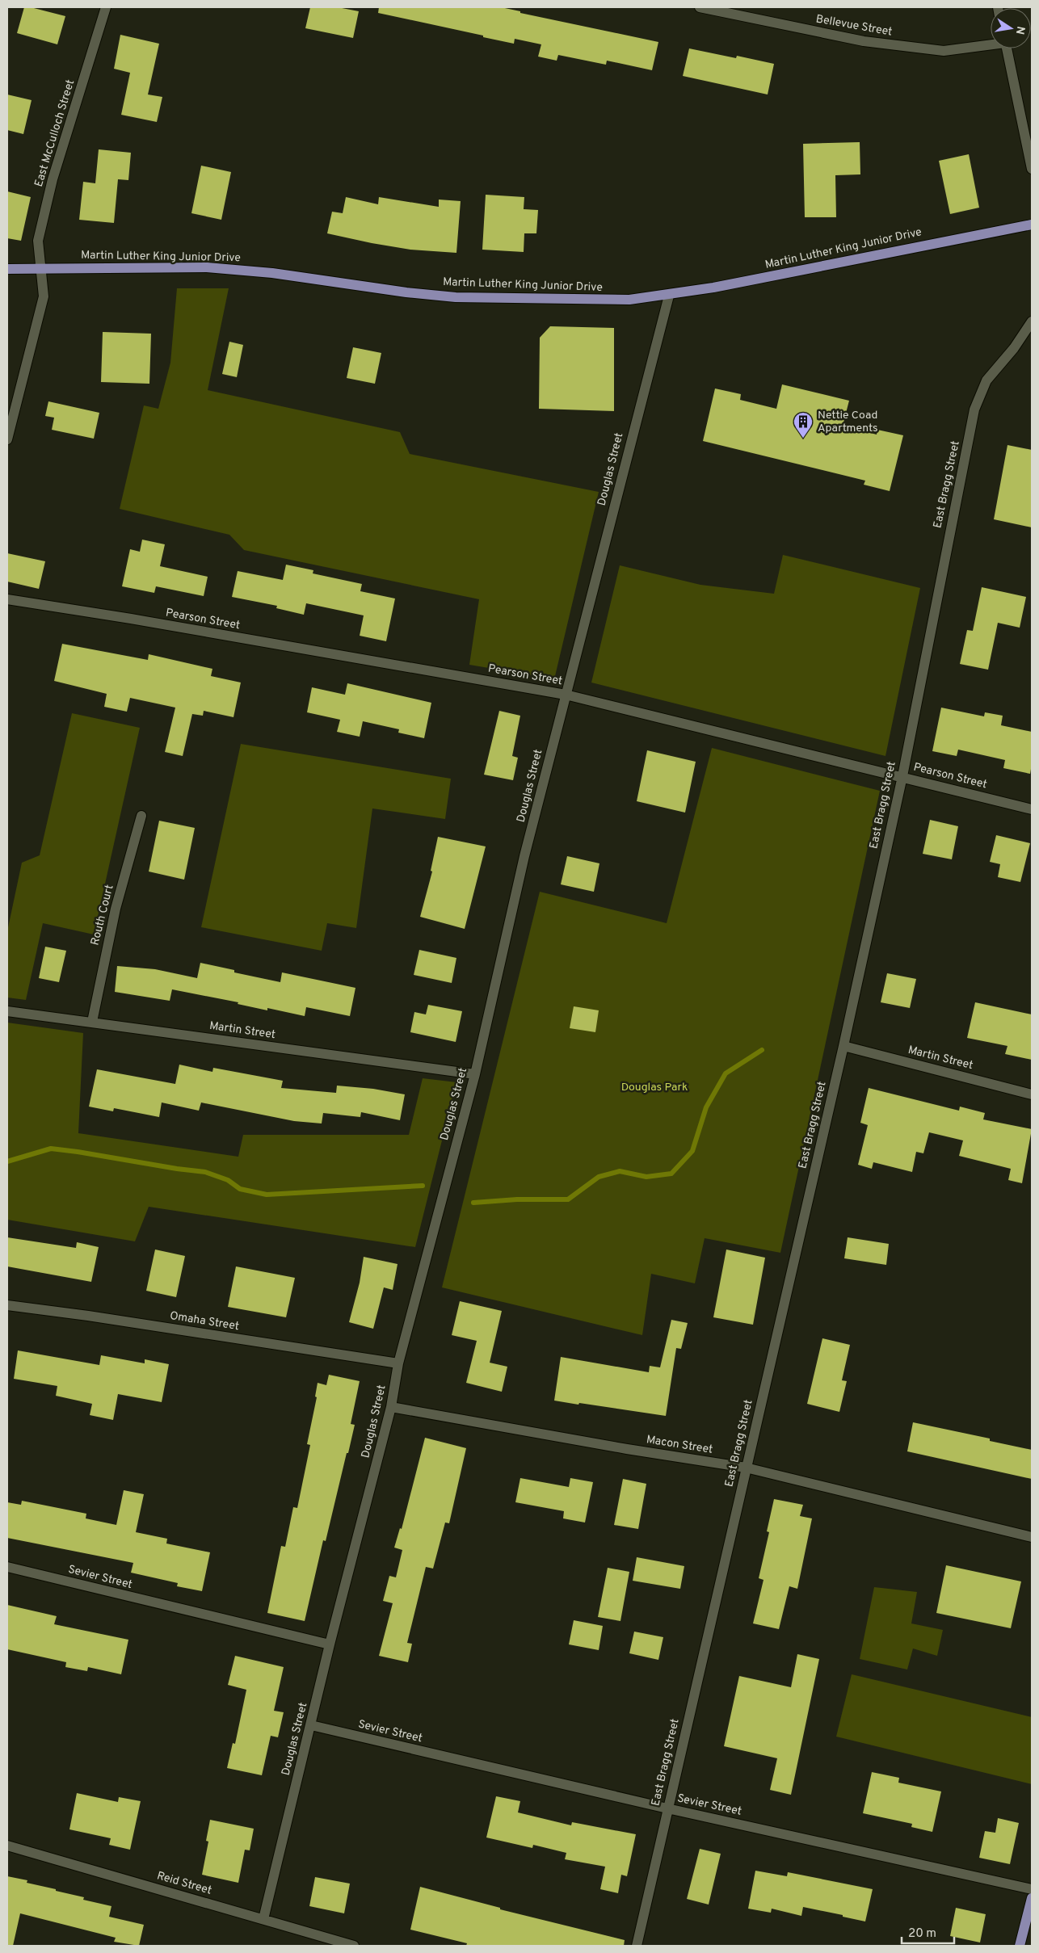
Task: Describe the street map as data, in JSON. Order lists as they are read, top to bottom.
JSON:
{
  "streets": {
    "main road": ["Martin Luther King Junior Drive"],
    "street": [
      "Bellevue Street",
      "East McCulloch Street",
      "Douglas Street",
      "East Bragg Street",
      "Pearson Street",
      "Routh Court",
      "Martin Street",
      "Omaha Street",
      "Macon Street",
      "Sevier Street",
      "Reid Street"
    ]
  },
  "crossings": [
    ["East McCulloch Street", "Martin Luther King Junior Drive"],
    ["Martin Luther King Junior Drive", "Douglas Street"],
    ["Douglas Street", "Pearson Street"],
    ["Douglas Street", "Martin Street"],
    ["Douglas Street", "Omaha Street"],
    ["Douglas Street", "Macon Street"],
    ["Douglas Street", "Sevier Street"],
    ["Douglas Street", "Reid Street"],
    ["East Bragg Street", "Pearson Street"],
    ["East Bragg Street", "Martin Street"],
    ["East Bragg Street", "Macon Street"],
    ["East Bragg Street", "Sevier Street"],
    ["Routh Court", "Martin Street"]
  ],
  "parks": ["Douglas Park"],
  "places": {
    "building": ["Nettie Coad Apartments"]
  },
  "scale_bar": "20 m",
  "north": "right"
}
